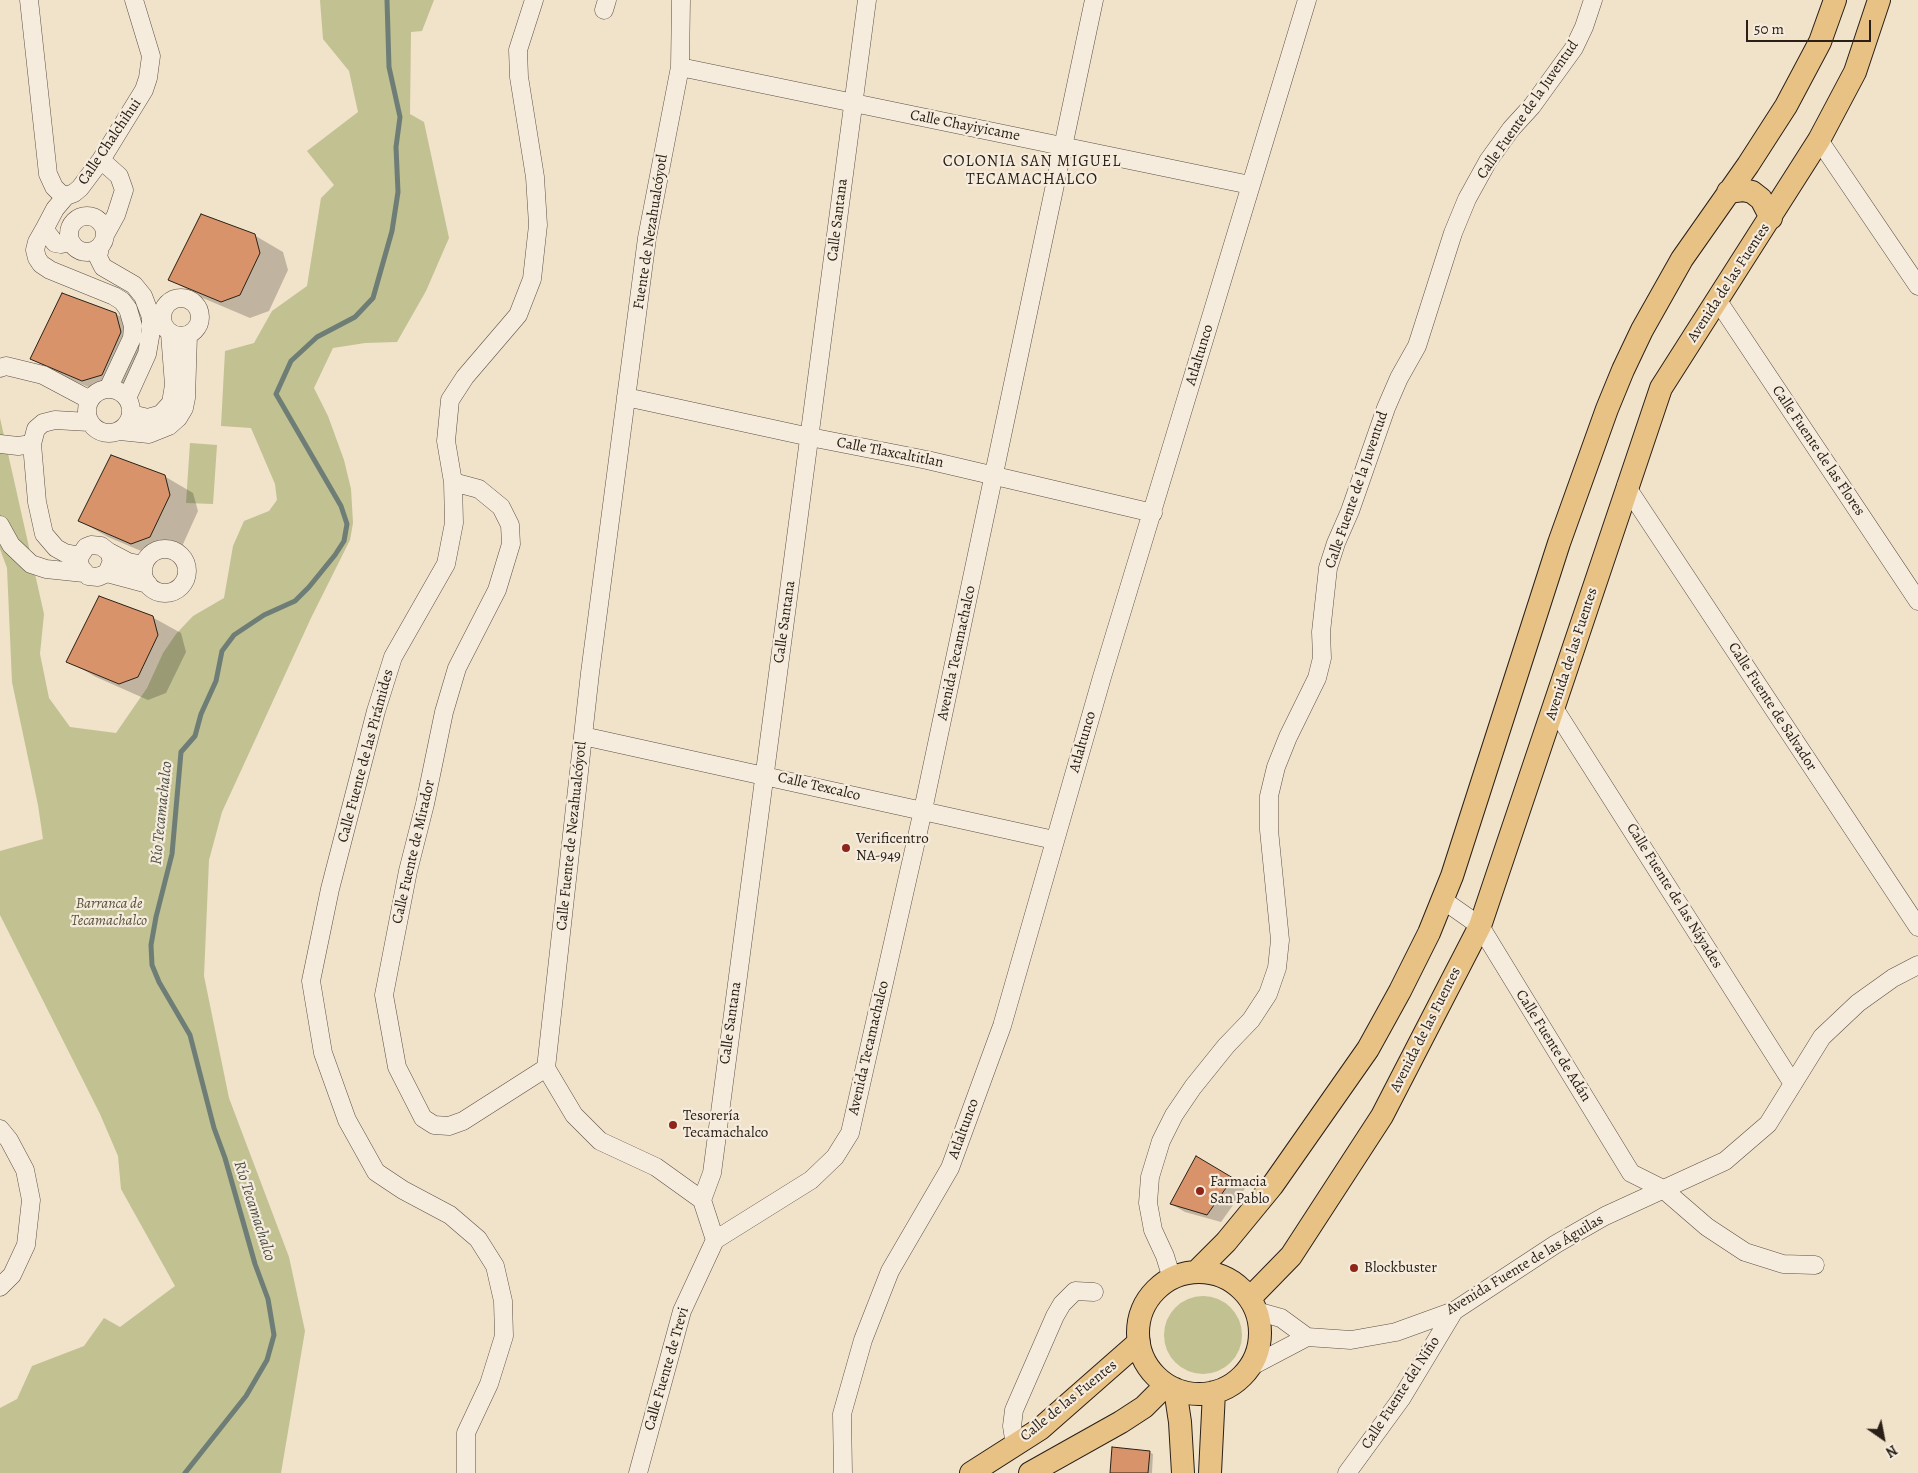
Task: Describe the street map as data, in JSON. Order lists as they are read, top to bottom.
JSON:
{
  "streets": {
    "main road": ["Avenida de las Fuentes", "Calle de las Fuentes"],
    "street": [
      "Calle Fuente de la Juventud",
      "Calle Chayiyicame",
      "Calle Chalchihui",
      "Calle Santana",
      "Fuente de Nezahualcóyotl",
      "Atlaltunco",
      "Calle Fuente de las Flores",
      "Calle Tlaxcaltitlan",
      "Avenida Tecamachalco",
      "Calle Fuente de Salvador",
      "Calle Fuente de las Pirámides",
      "Calle Texcalco",
      "Calle Fuente de Nezahualcóyotl",
      "Calle Fuente de Mirador",
      "Calle Fuente de las Náyades",
      "Calle Fuente de Adán",
      "Avenida Fuente de las Águilas",
      "Calle Fuente de Trevi",
      "Calle Fuente del Niño"
    ]
  },
  "crossings": [
    ["Calle Fuente de la Juventud", "Avenida de las Fuentes"],
    ["Calle Fuente de la Juventud", "Calle de las Fuentes"],
    ["Calle Chayiyicame", "Calle Santana"],
    ["Calle Chayiyicame", "Fuente de Nezahualcóyotl"],
    ["Calle Chayiyicame", "Atlaltunco"],
    ["Calle Chayiyicame", "Avenida Tecamachalco"],
    ["Calle Santana", "Calle Tlaxcaltitlan"],
    ["Calle Santana", "Calle Texcalco"],
    ["Fuente de Nezahualcóyotl", "Calle Tlaxcaltitlan"],
    ["Fuente de Nezahualcóyotl", "Calle Fuente de Nezahualcóyotl"],
    ["Avenida de las Fuentes", "Calle Fuente de las Flores"],
    ["Avenida de las Fuentes", "Calle Fuente de Salvador"],
    ["Avenida de las Fuentes", "Calle Fuente de las Náyades"],
    ["Avenida de las Fuentes", "Calle Fuente de Adán"],
    ["Avenida de las Fuentes", "Calle de las Fuentes"],
    ["Atlaltunco", "Calle Tlaxcaltitlan"],
    ["Atlaltunco", "Calle Texcalco"],
    ["Calle Tlaxcaltitlan", "Avenida Tecamachalco"],
    ["Calle Tlaxcaltitlan", "Calle Fuente de Nezahualcóyotl"],
    ["Avenida Tecamachalco", "Calle Texcalco"],
    ["Avenida Tecamachalco", "Calle Fuente de Trevi"],
    ["Calle Fuente de las Pirámides", "Calle Fuente de Mirador"],
    ["Calle Texcalco", "Calle Fuente de Nezahualcóyotl"],
    ["Calle Fuente de Nezahualcóyotl", "Calle Fuente de Mirador"],
    ["Calle Fuente de las Náyades", "Avenida Fuente de las Águilas"],
    ["Calle Fuente de Adán", "Avenida Fuente de las Águilas"],
    ["Avenida Fuente de las Águilas", "Calle Fuente del Niño"]
  ],
  "districts": ["COLONIA SAN MIGUEL TECAMACHALCO"],
  "water": ["Río Tecamachalco"],
  "parks": ["Barranca de Tecamachalco"],
  "places": [
    "Verificentro NA-949",
    "Tesorería Tecamachalco",
    "Farmacia San Pablo",
    "Blockbuster"
  ],
  "scale_bar": "50 m",
  "north": "bottom right"
}
